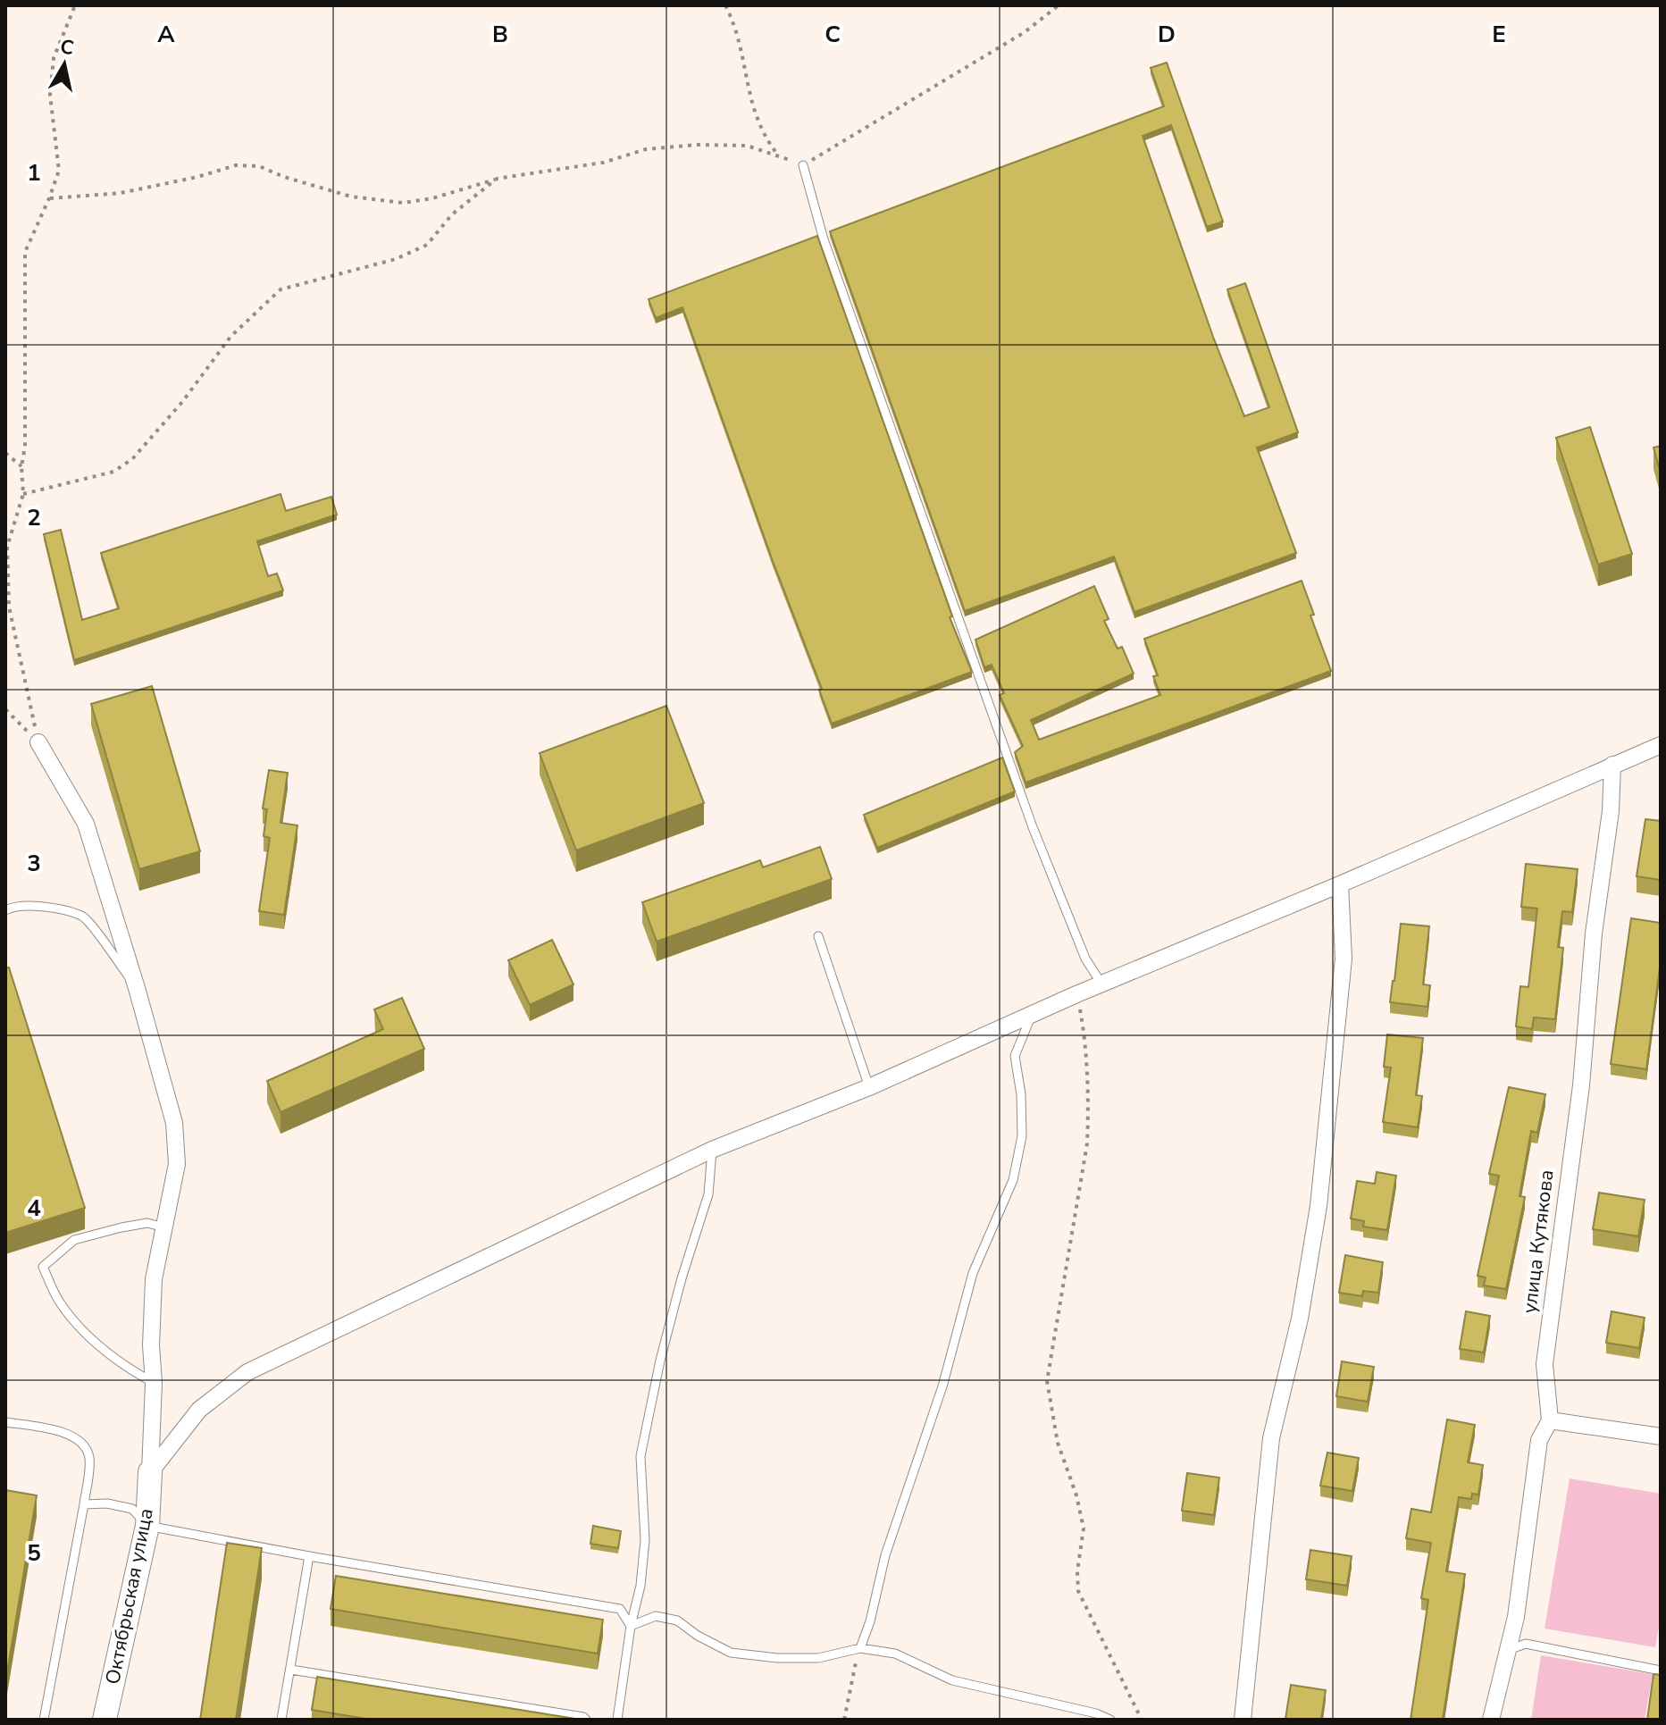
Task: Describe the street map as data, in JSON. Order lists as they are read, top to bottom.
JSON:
{
  "streets": {
    "street": ["улица Кутякова", "Октябрьская улица"]
  },
  "north": "top",
  "grid": {
    "columns": [
      "A",
      "B",
      "C",
      "D",
      "E"
    ],
    "rows": [
      "1",
      "2",
      "3",
      "4",
      "5"
    ]
  }
}
